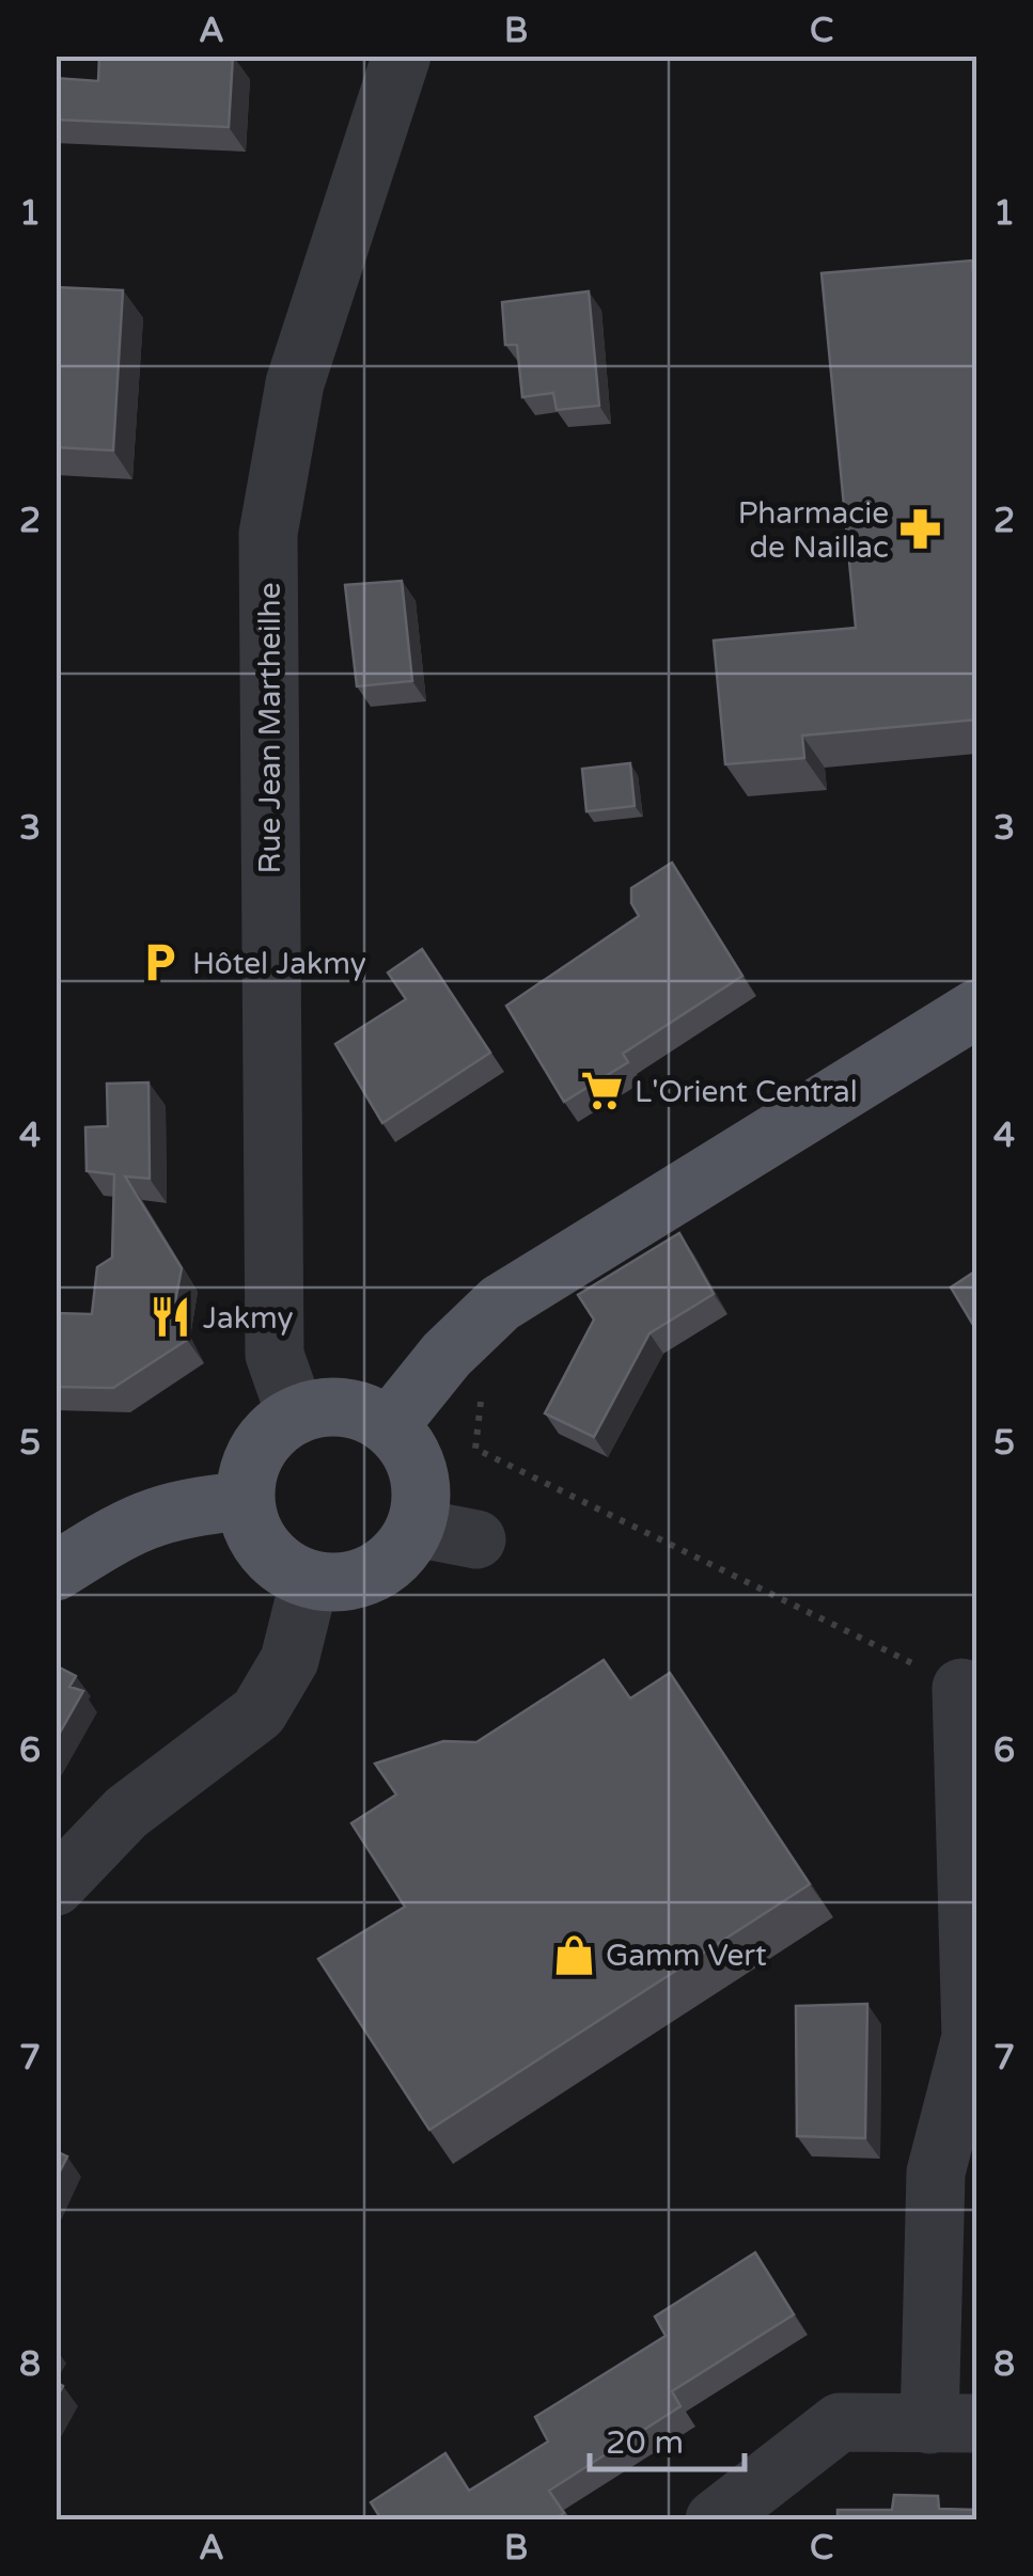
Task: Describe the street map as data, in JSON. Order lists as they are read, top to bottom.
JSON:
{
  "streets": {
    "street": ["Rue Jean Martheilhe"]
  },
  "places": {
    "pharmacy": ["Pharmacie de Naillac"],
    "parking": ["Hôtel Jakmy"],
    "supermarket": ["L'Orient Central"],
    "restaurant": ["Jakmy"],
    "shop": ["Gamm Vert"]
  },
  "scale_bar": "20 m",
  "grid": {
    "columns": ["A", "B", "C"],
    "rows": [
      "1",
      "2",
      "3",
      "4",
      "5",
      "6",
      "7",
      "8"
    ]
  }
}
